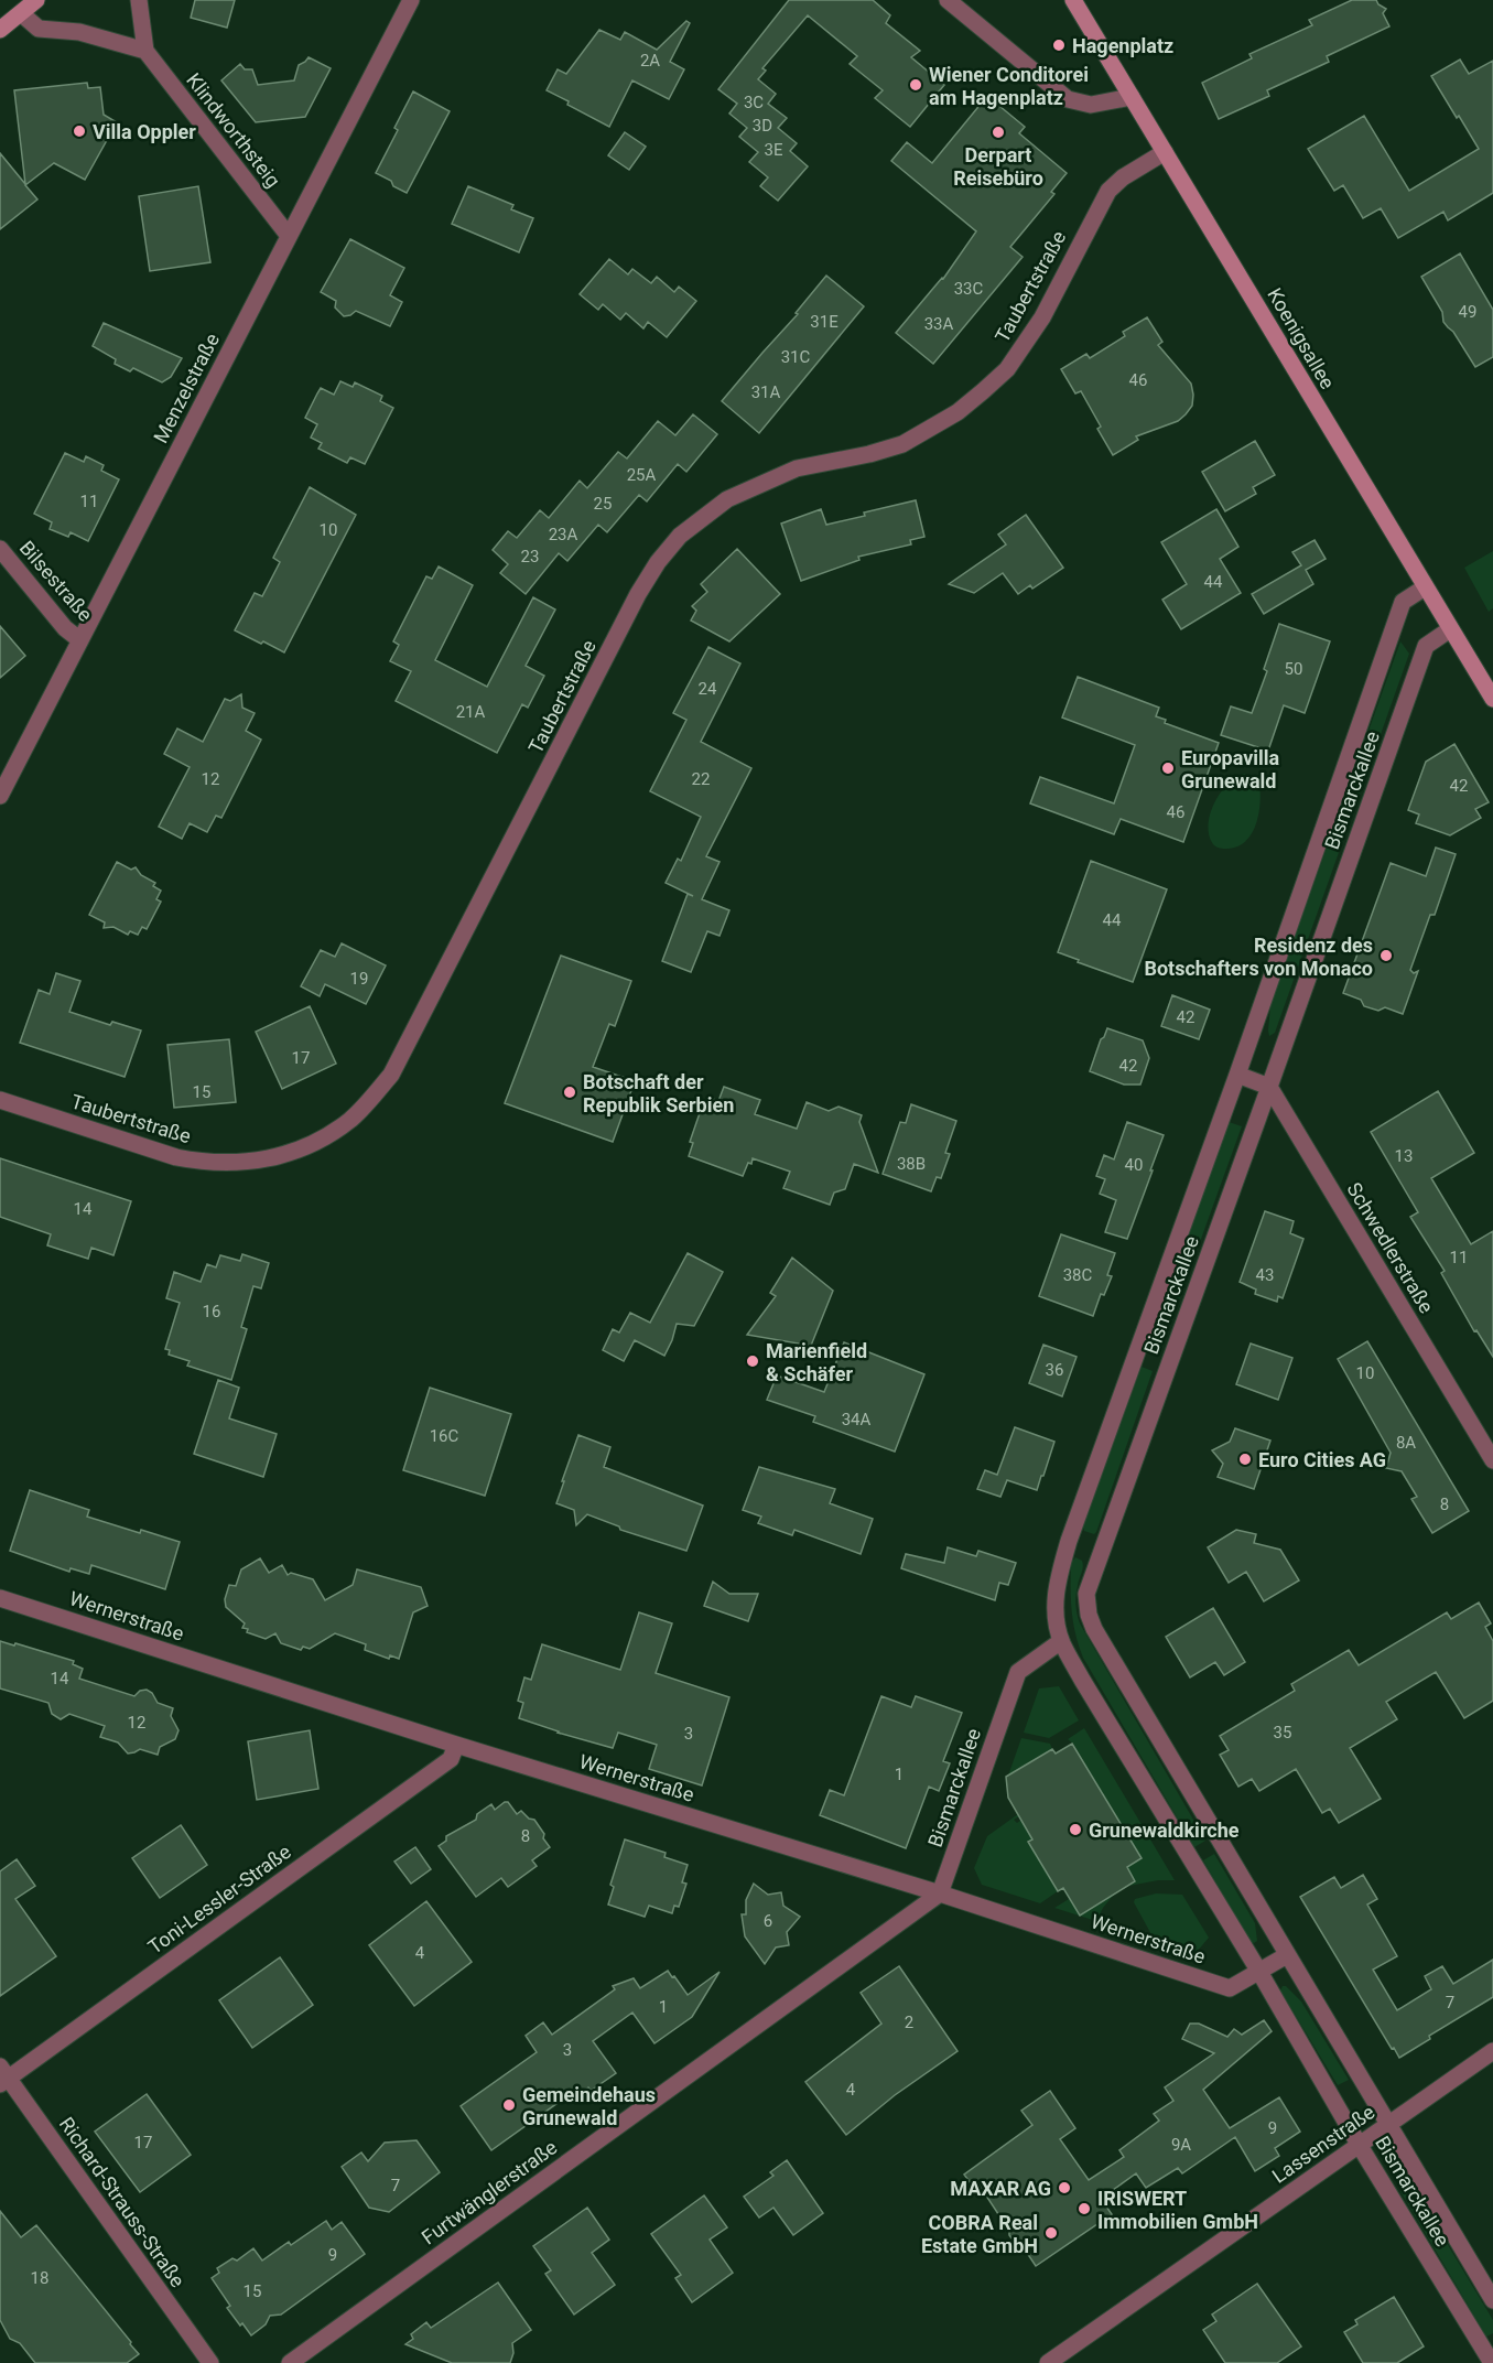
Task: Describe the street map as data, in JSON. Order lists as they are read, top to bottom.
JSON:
{
  "streets": {
    "main road": ["Koenigsallee"],
    "street": [
      "Klindworthsteig",
      "Taubertstraße",
      "Menzelstraße",
      "Bilsestraße",
      "Bismarckallee",
      "Schwedlerstraße",
      "Wernerstraße",
      "Toni-Lessler-Straße",
      "Lassenstraße",
      "Furtwänglerstraße",
      "Richard-Strauss-Straße"
    ]
  },
  "crossings": [
    ["Klindworthsteig", "Menzelstraße"],
    ["Taubertstraße", "Koenigsallee"],
    ["Koenigsallee", "Bismarckallee"],
    ["Menzelstraße", "Bilsestraße"],
    ["Bismarckallee", "Schwedlerstraße"],
    ["Bismarckallee", "Wernerstraße"],
    ["Bismarckallee", "Lassenstraße"],
    ["Bismarckallee", "Furtwänglerstraße"],
    ["Wernerstraße", "Toni-Lessler-Straße"],
    ["Wernerstraße", "Furtwänglerstraße"],
    ["Toni-Lessler-Straße", "Richard-Strauss-Straße"]
  ],
  "places": [
    "Hagenplatz",
    "Wiener Conditorei am Hagenplatz",
    "Villa Oppler",
    "Derpart Reisebüro",
    "Europavilla Grunewald",
    "Residenz des Botschafters von Monaco",
    "Botschaft der Republik Serbien",
    "Marienfield & Schäfer",
    "Euro Cities AG",
    "Grunewaldkirche",
    "Gemeindehaus Grunewald",
    "MAXAR AG",
    "IRISWERT Immobilien GmbH",
    "COBRA Real Estate GmbH"
  ],
  "house_numbers": [
    "2A",
    "3C",
    "3D",
    "3E",
    "33C",
    "49",
    "31E",
    "33A",
    "31C",
    "46",
    "31A",
    "25A",
    "11",
    "25",
    "10",
    "23A",
    "23",
    "44",
    "50",
    "24",
    "21A",
    "12",
    "22",
    "42",
    "46",
    "44",
    "19",
    "42",
    "17",
    "42",
    "15",
    "13",
    "38B",
    "40",
    "14",
    "11",
    "38C",
    "43",
    "16",
    "36",
    "10",
    "34A",
    "16C",
    "8A",
    "8",
    "14",
    "12",
    "35",
    "3",
    "1",
    "8",
    "6",
    "4",
    "7",
    "1",
    "2",
    "3",
    "4",
    "9",
    "17",
    "9A",
    "7",
    "9",
    "18",
    "15"
  ]
}
